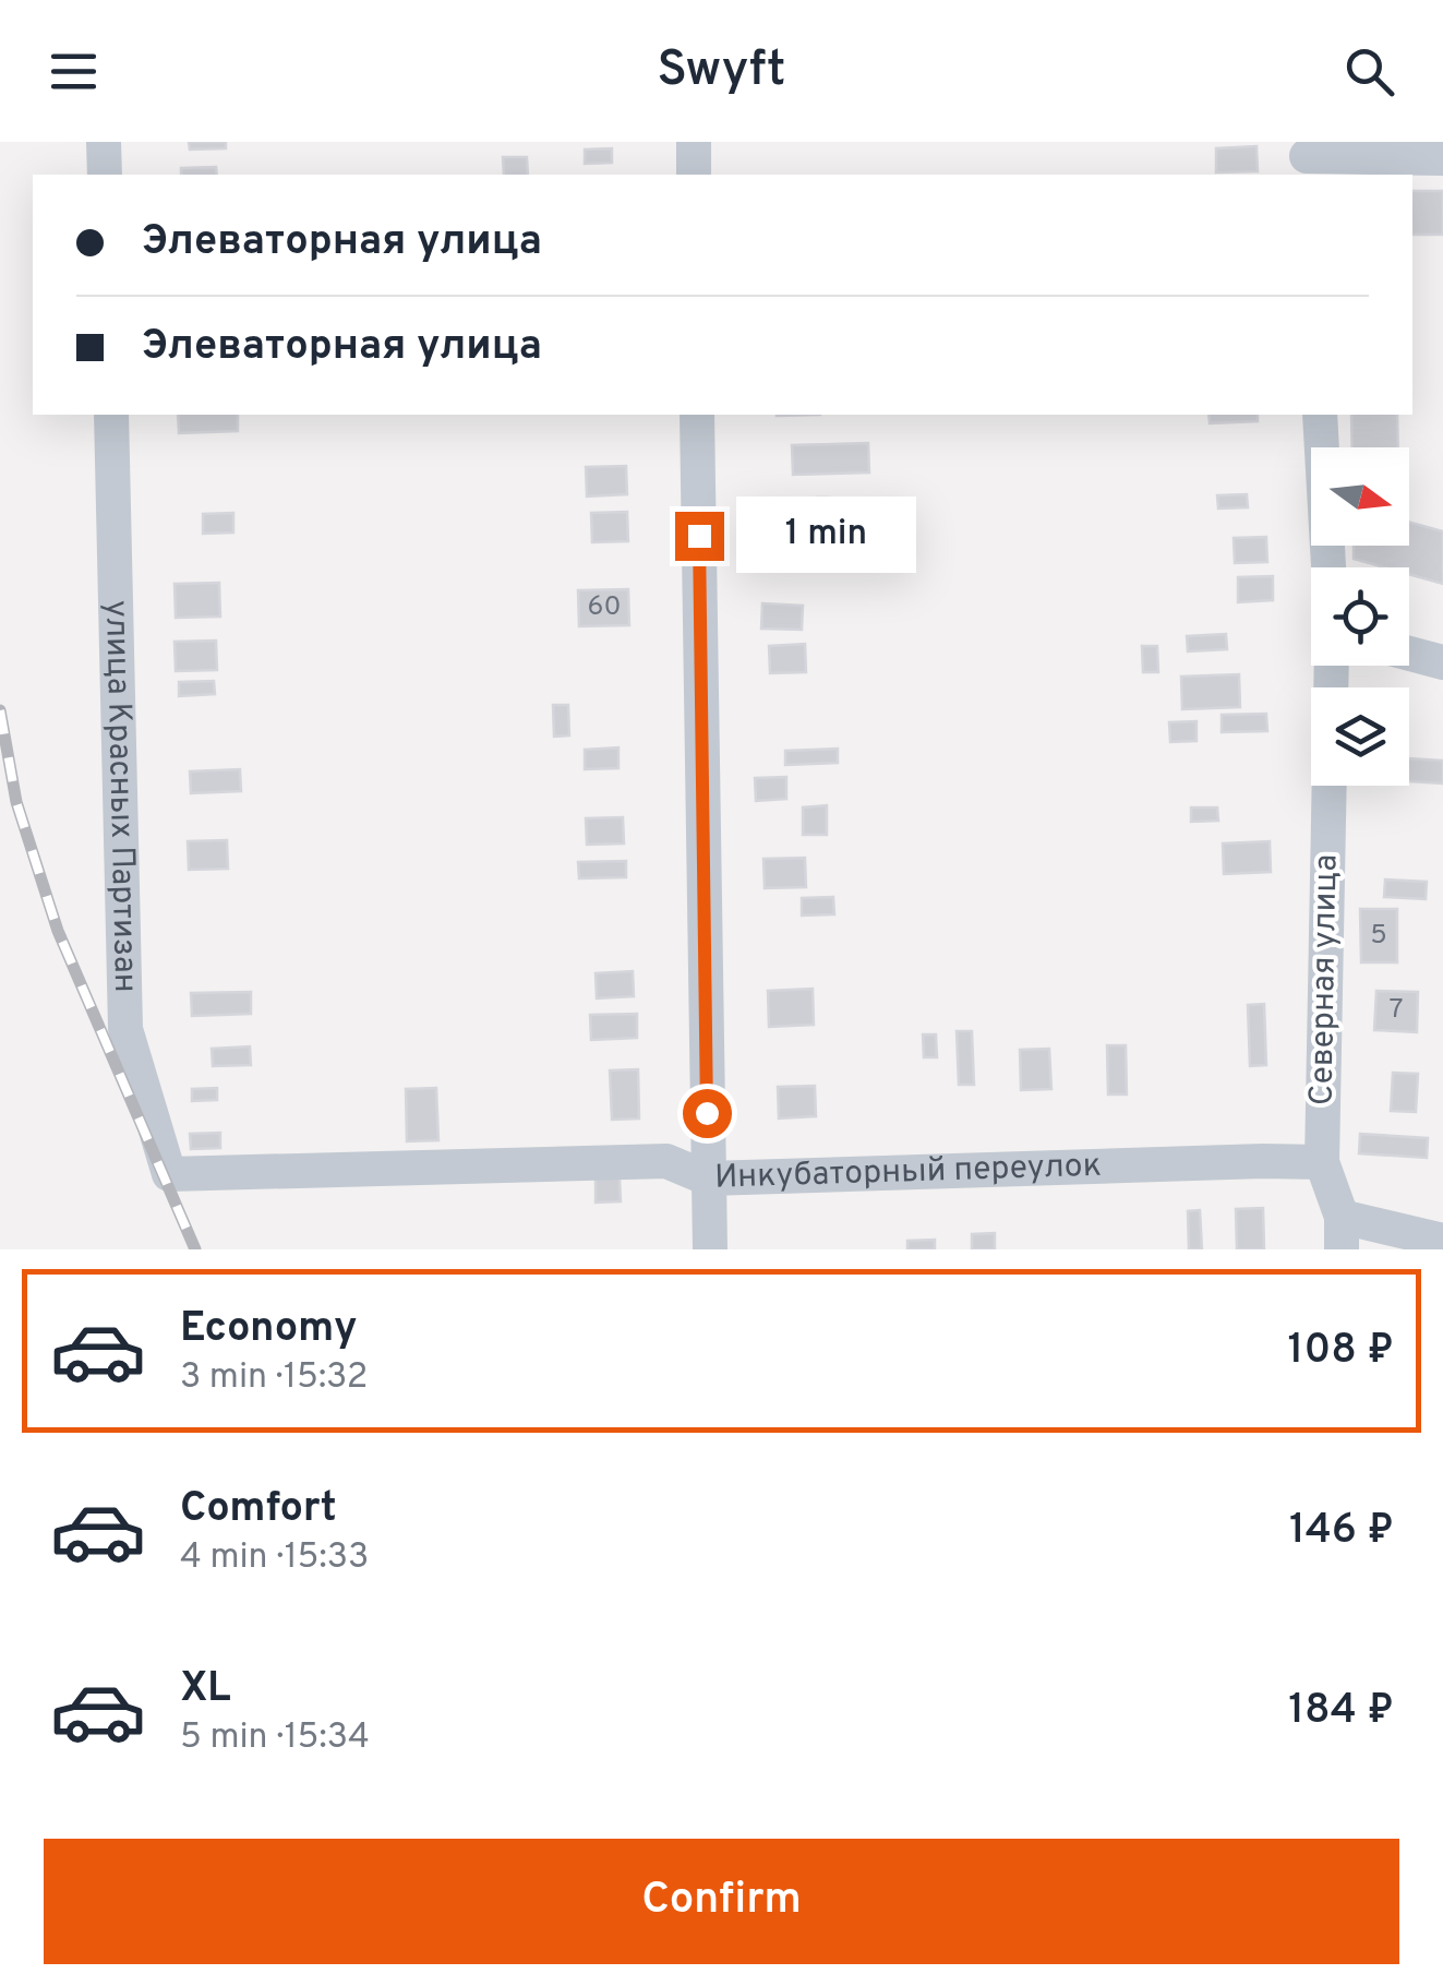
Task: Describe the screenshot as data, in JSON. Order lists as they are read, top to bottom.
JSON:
{
  "streets": {
    "street": ["улица Красных Партизан", "Северная улица", "Инкубаторный переулок"]
  },
  "crossings": [
    ["улица Красных Партизан", "Инкубаторный переулок"],
    ["Северная улица", "Инкубаторный переулок"]
  ],
  "house_numbers": ["60", "5", "7"],
  "north": "right",
  "page": {
    "header": "Swyft",
    "banner": ["Элеваторная улица", "Элеваторная улица"],
    "bubble": "1 min",
    "list": [
      {
        "name": "Economy",
        "note": "3 min · 15:32",
        "value": "108 ₽"
      },
      {
        "name": "Comfort",
        "note": "4 min · 15:33",
        "value": "146 ₽"
      },
      {
        "name": "XL",
        "note": "5 min · 15:34",
        "value": "184 ₽"
      }
    ],
    "buttons": "Confirm"
  }
}
